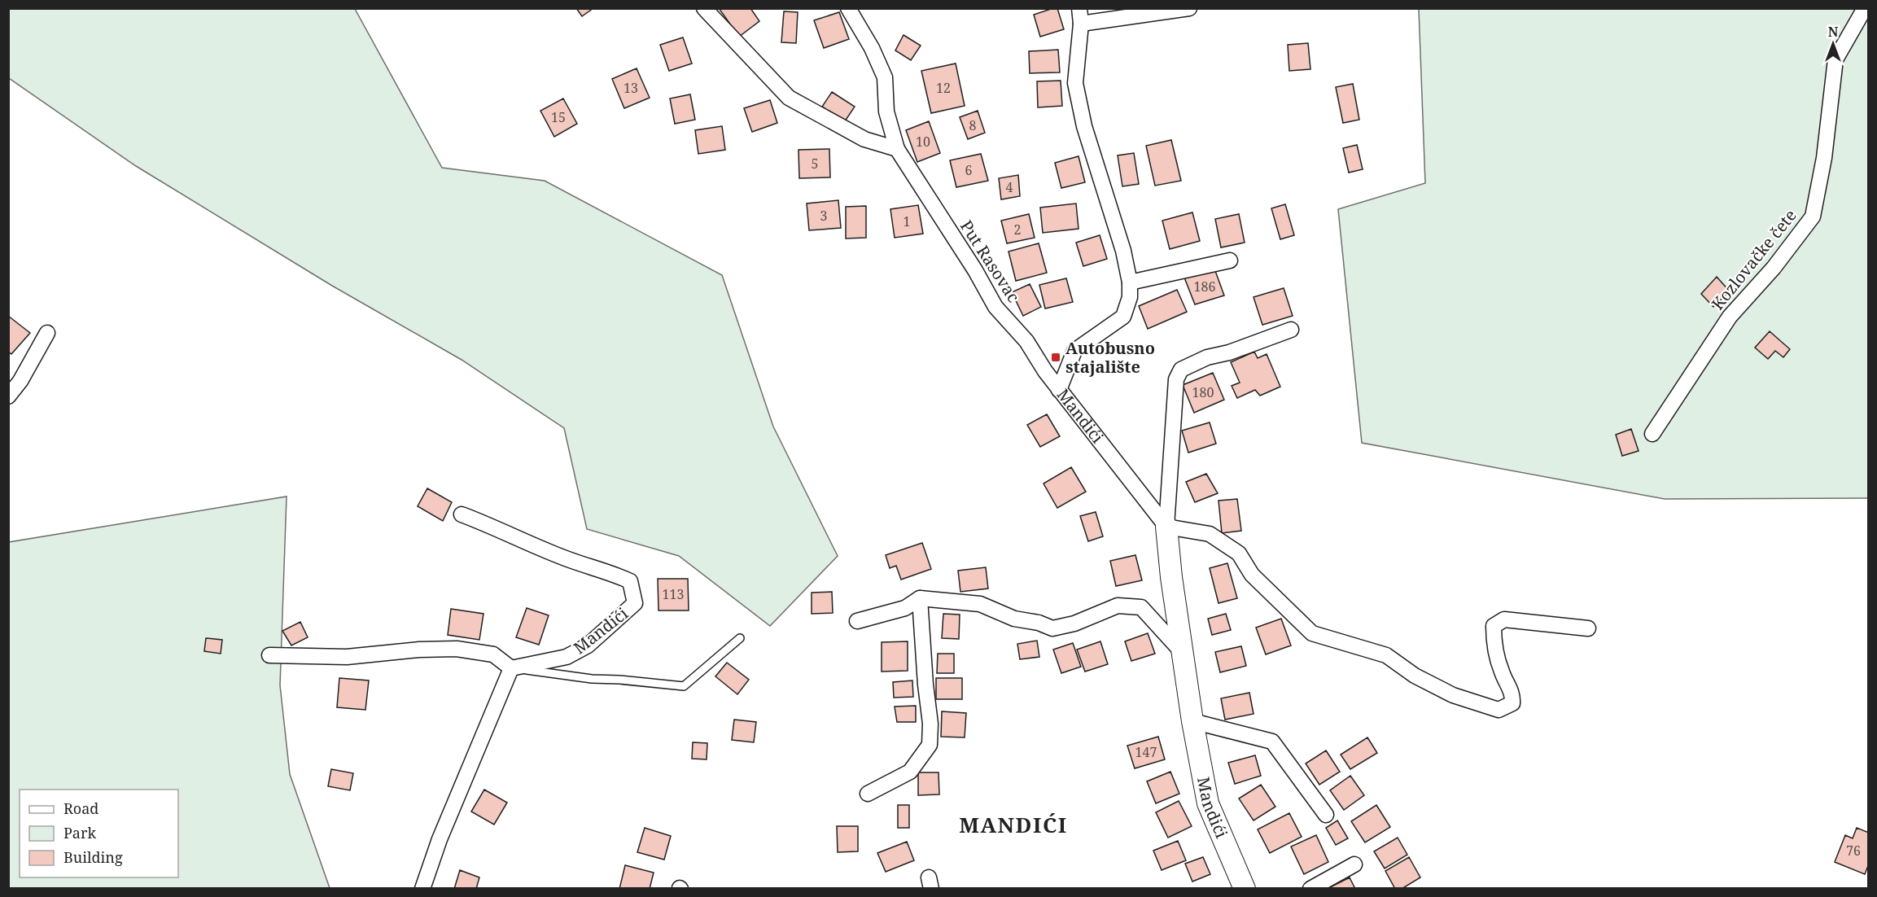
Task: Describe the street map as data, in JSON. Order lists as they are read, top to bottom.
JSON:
{
  "streets": {
    "street": ["Kozlovačke čete", "Put Rasovac", "Mandići"]
  },
  "crossings": [
    ["Put Rasovac", "Mandići"]
  ],
  "districts": ["MANDIĆI"],
  "places": {
    "transit": ["Autobusno stajalište"]
  },
  "house_numbers": [
    "13",
    "12",
    "15",
    "8",
    "10",
    "5",
    "6",
    "4",
    "3",
    "1",
    "2",
    "186",
    "180",
    "113",
    "147",
    "76"
  ],
  "legend": ["Road", "Park", "Building"],
  "north": "top"
}
